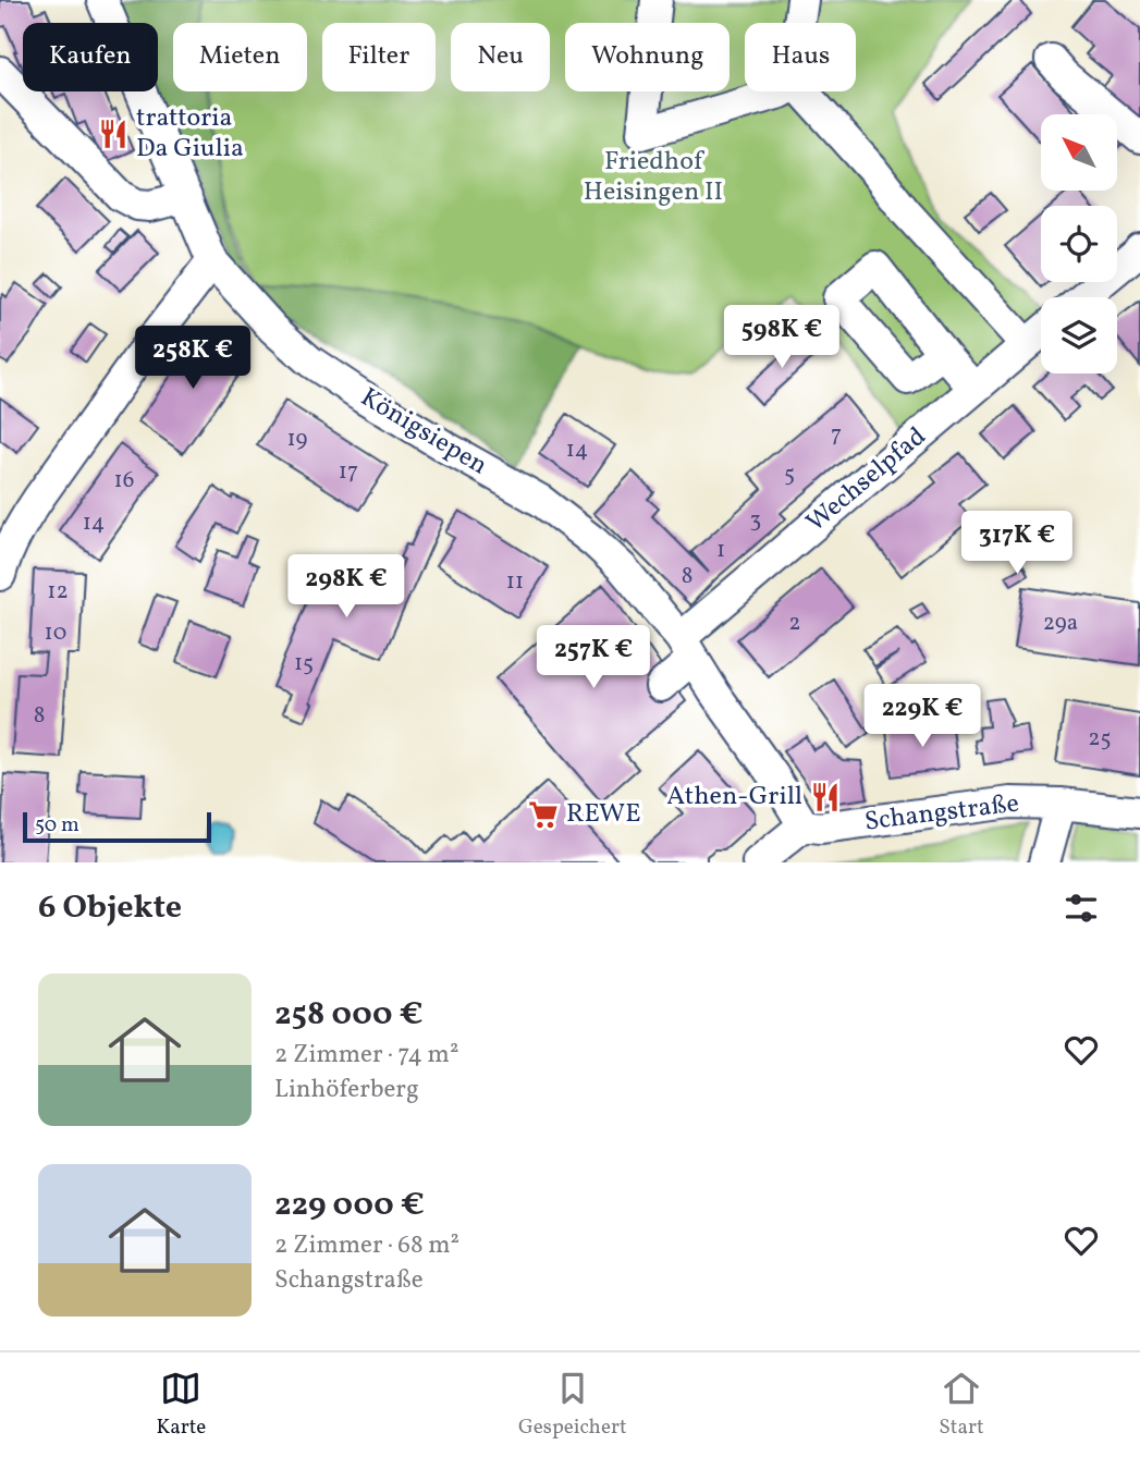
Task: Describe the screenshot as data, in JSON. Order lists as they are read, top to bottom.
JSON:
{
  "streets": {
    "street": ["Königsiepen", "Wechselpfad", "Schangstraße"]
  },
  "crossings": [
    ["Königsiepen", "Wechselpfad"],
    ["Königsiepen", "Schangstraße"]
  ],
  "parks": ["Friedhof Heisingen II"],
  "places": {
    "restaurant": ["trattoria Da Giulia", "Athen-Grill"],
    "supermarket": ["REWE"]
  },
  "house_numbers": [
    "7",
    "19",
    "14",
    "17",
    "5",
    "16",
    "3",
    "14",
    "1",
    "8",
    "11",
    "12",
    "2",
    "29a",
    "10",
    "15",
    "8",
    "25"
  ],
  "scale_bar": "50 m",
  "north": "top left",
  "page": {
    "chip": [
      "Kaufen",
      "Mieten",
      "Filter",
      "Neu",
      "Wohnung",
      "Haus"
    ],
    "price": [
      "598K €",
      "258K €",
      "317K €",
      "298K €",
      "257K €",
      "229K €"
    ],
    "scale": "50 m",
    "heading": "6 Objekte",
    "list": [
      {
        "name": "258 000 €",
        "note": "2 Zimmer · 74 m² · Linhöferberg"
      },
      {
        "name": "229 000 €",
        "note": "2 Zimmer · 68 m² · Schangstraße"
      }
    ],
    "tabs": ["Karte", "Gespeichert", "Start"]
  }
}
